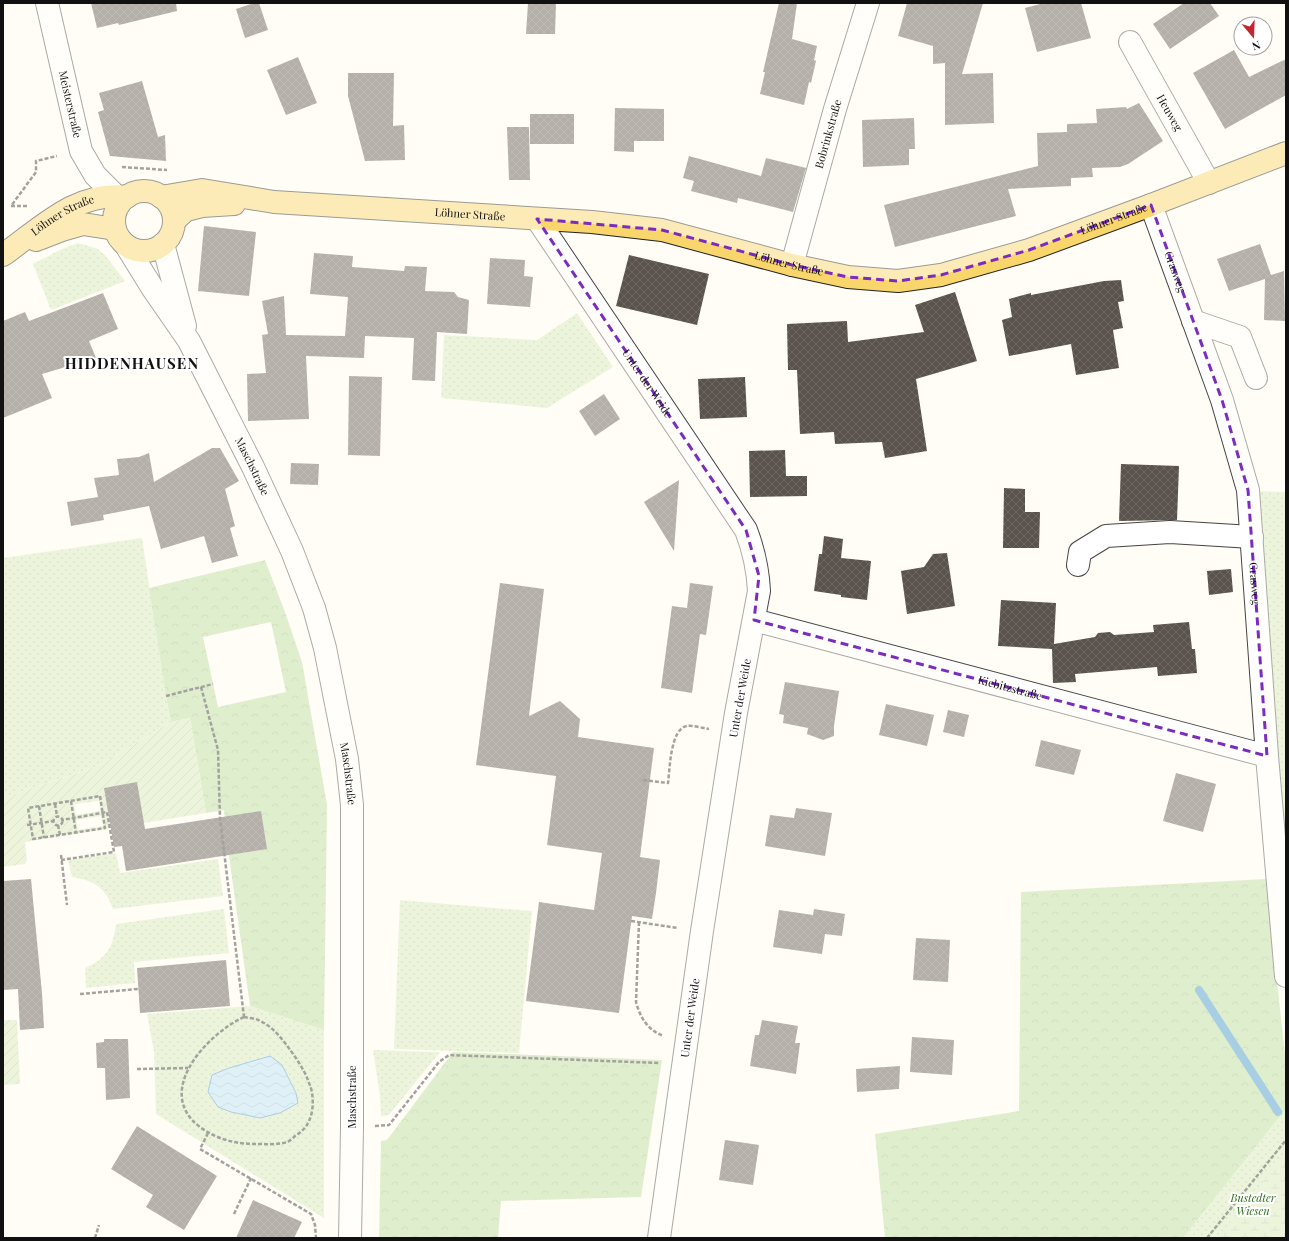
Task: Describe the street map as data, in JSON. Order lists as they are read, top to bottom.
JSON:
{
  "streets": {
    "main road": ["Löhner Straße"],
    "street": [
      "Meisterstraße",
      "Heuweg",
      "Bobrinkstraße",
      "Grasweg",
      "Unter der Weide",
      "Maschstraße",
      "Kiebitzstraße"
    ]
  },
  "crossings": [
    ["Meisterstraße", "Löhner Straße"],
    ["Meisterstraße", "Maschstraße"],
    ["Heuweg", "Löhner Straße"],
    ["Bobrinkstraße", "Löhner Straße"],
    ["Löhner Straße", "Grasweg"],
    ["Löhner Straße", "Unter der Weide"],
    ["Löhner Straße", "Maschstraße"],
    ["Grasweg", "Kiebitzstraße"],
    ["Unter der Weide", "Kiebitzstraße"]
  ],
  "districts": ["HIDDENHAUSEN"],
  "parks": ["Bustedter Wiesen"],
  "north": "bottom"
}
